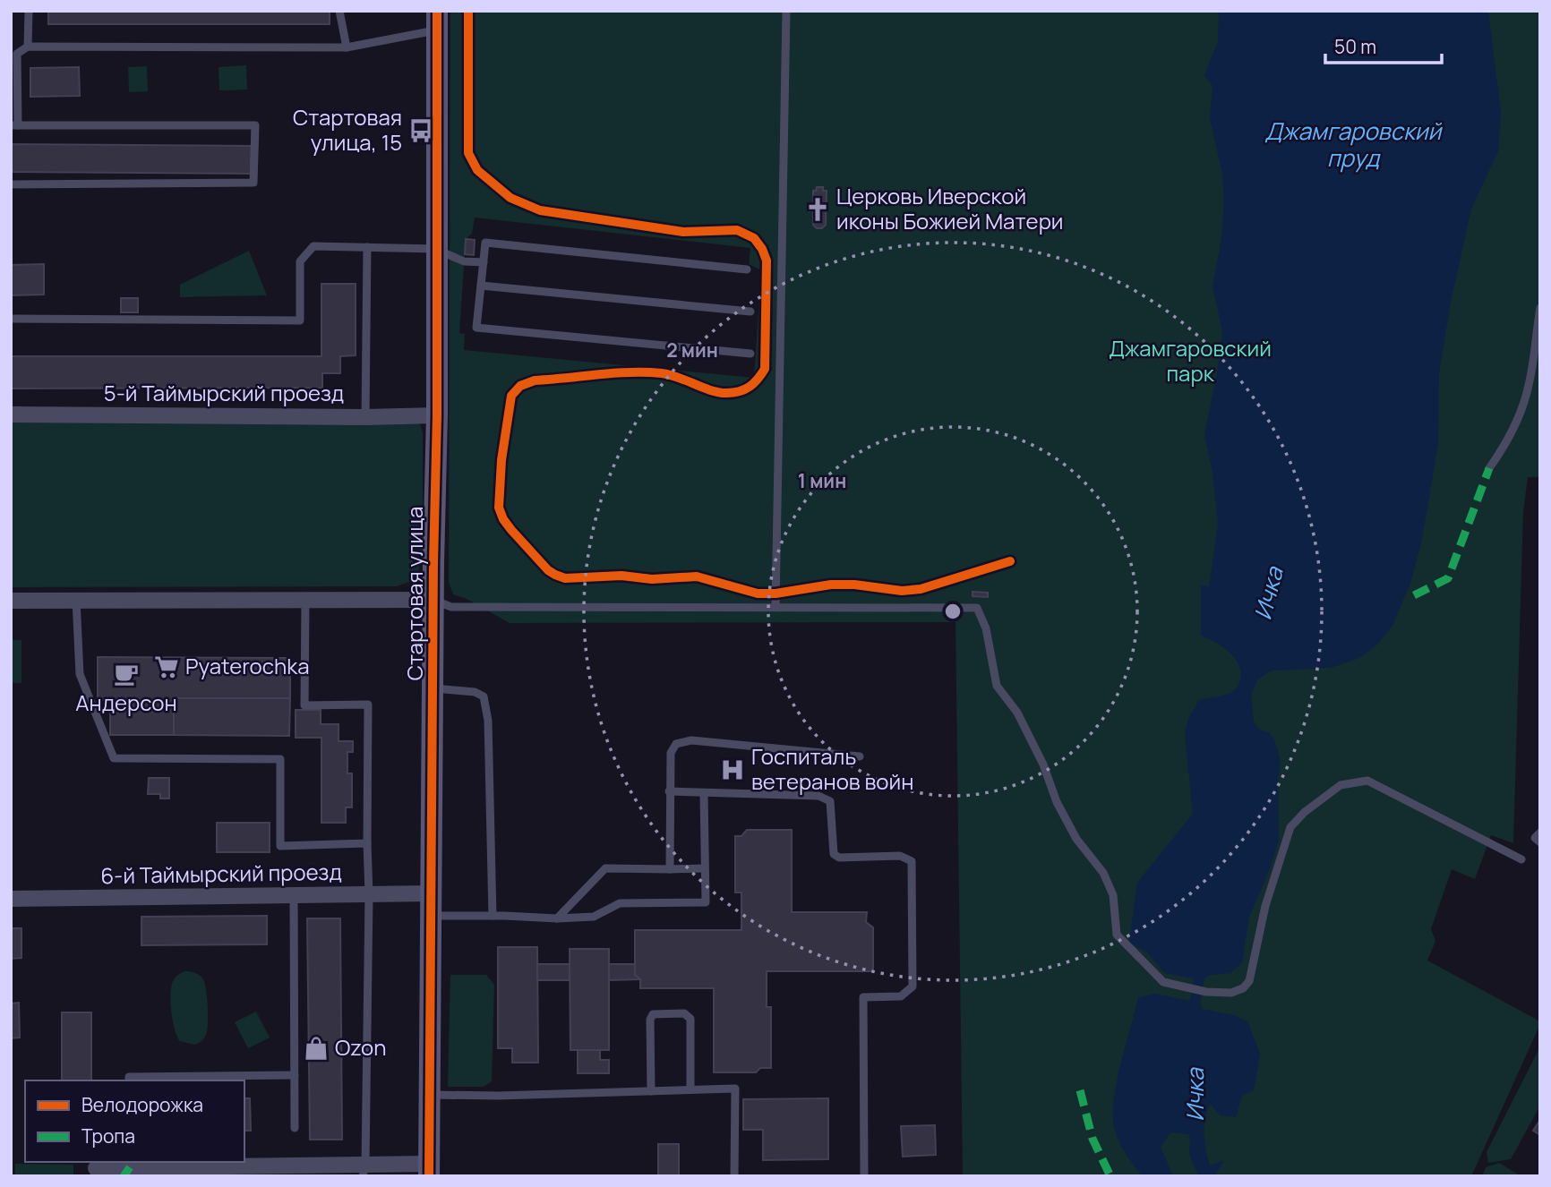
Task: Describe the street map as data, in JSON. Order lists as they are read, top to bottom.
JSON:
{
  "streets": {
    "street": ["5-й Таймырский проезд", "Стартовая улица", "6-й Таймырский проезд"]
  },
  "crossings": [
    ["5-й Таймырский проезд", "Стартовая улица"],
    ["Стартовая улица", "6-й Таймырский проезд"]
  ],
  "water": ["Джамгаровский пруд", "Ичка"],
  "parks": ["Джамгаровский парк"],
  "places": {
    "bus stop": ["Стартовая улица, 15"],
    "church": ["Церковь Иверской иконы Божией Матери"],
    "supermarket": ["Pyaterochka"],
    "cafe": ["Андерсон"],
    "hospital": ["Госпиталь ветеранов войн"],
    "shop": ["Ozon"]
  },
  "legend": ["Велодорожка", "Тропа"],
  "scale_bar": "50 m",
  "rings": ["2 мин", "1 мин"]
}
